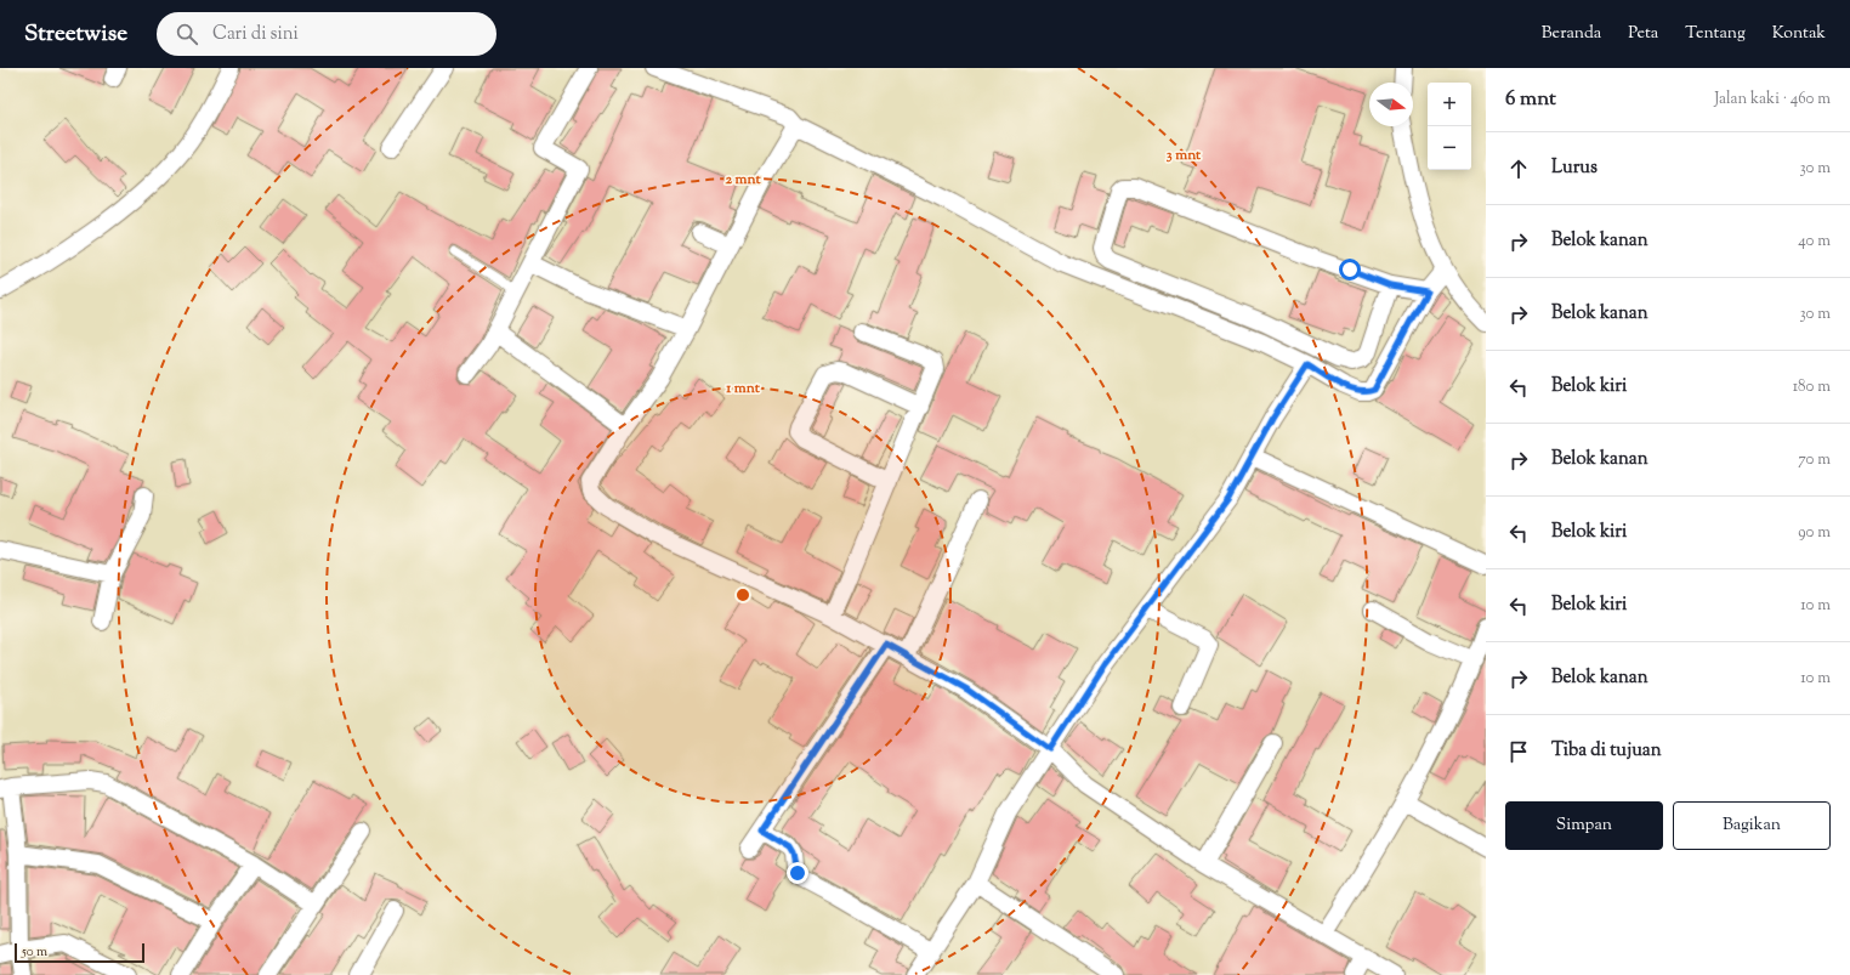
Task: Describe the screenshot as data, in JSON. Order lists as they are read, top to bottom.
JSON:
{
  "scale_bar": "50 m",
  "north": "right",
  "page": {
    "header": "Streetwise",
    "search": "Cari di sini",
    "nav": [
      "Beranda",
      "Peta",
      "Tentang",
      "Kontak"
    ],
    "heading": ["6 mnt", "Jalan kaki · 460 m"],
    "map_buttons": ["+", "−"],
    "list": [
      ["Lurus", "30 m"],
      ["Belok kanan", "40 m"],
      ["Belok kanan", "30 m"],
      ["Belok kiri", "180 m"],
      ["Belok kanan", "70 m"],
      ["Belok kiri", "90 m"],
      ["Belok kiri", "10 m"],
      ["Belok kanan", "10 m"],
      "Tiba di tujuan"
    ],
    "buttons": ["Simpan", "Bagikan"],
    "scale": "50 m"
  },
  "rings": ["3 mnt", "2 mnt", "1 mnt"]
}
